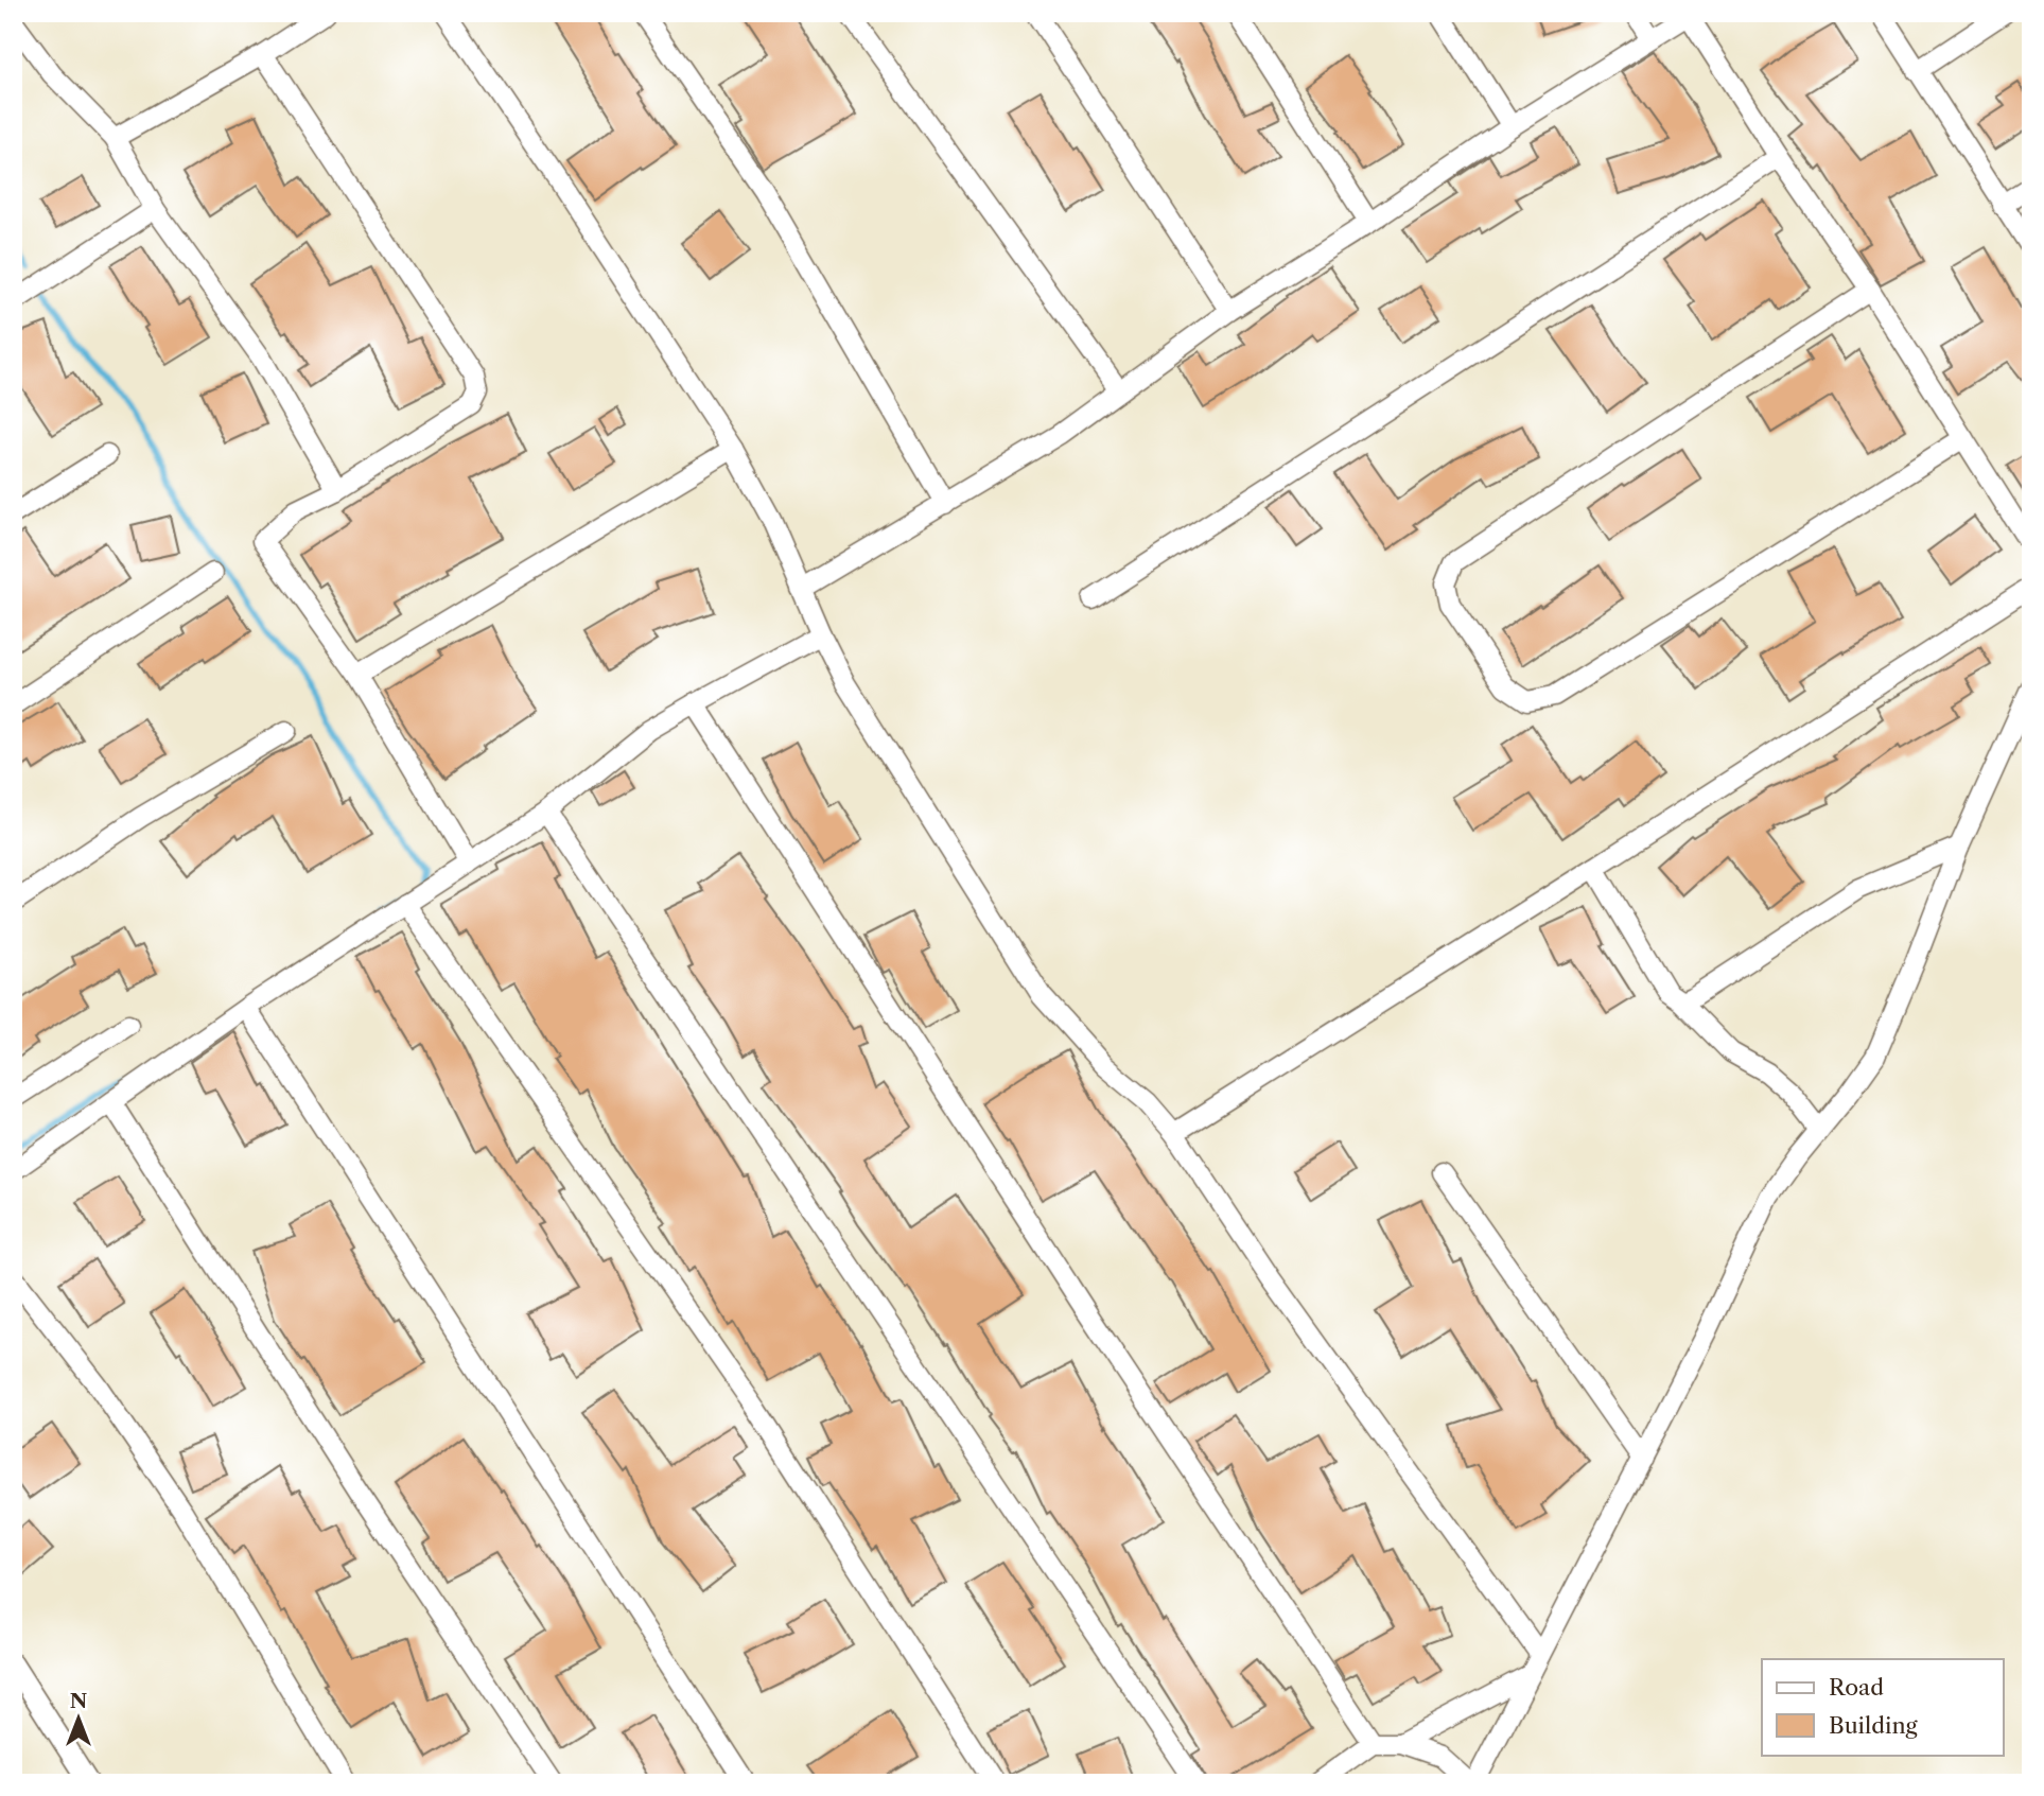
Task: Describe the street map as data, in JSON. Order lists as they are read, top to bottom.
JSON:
{
  "legend": ["Road", "Building"],
  "north": "top"
}
